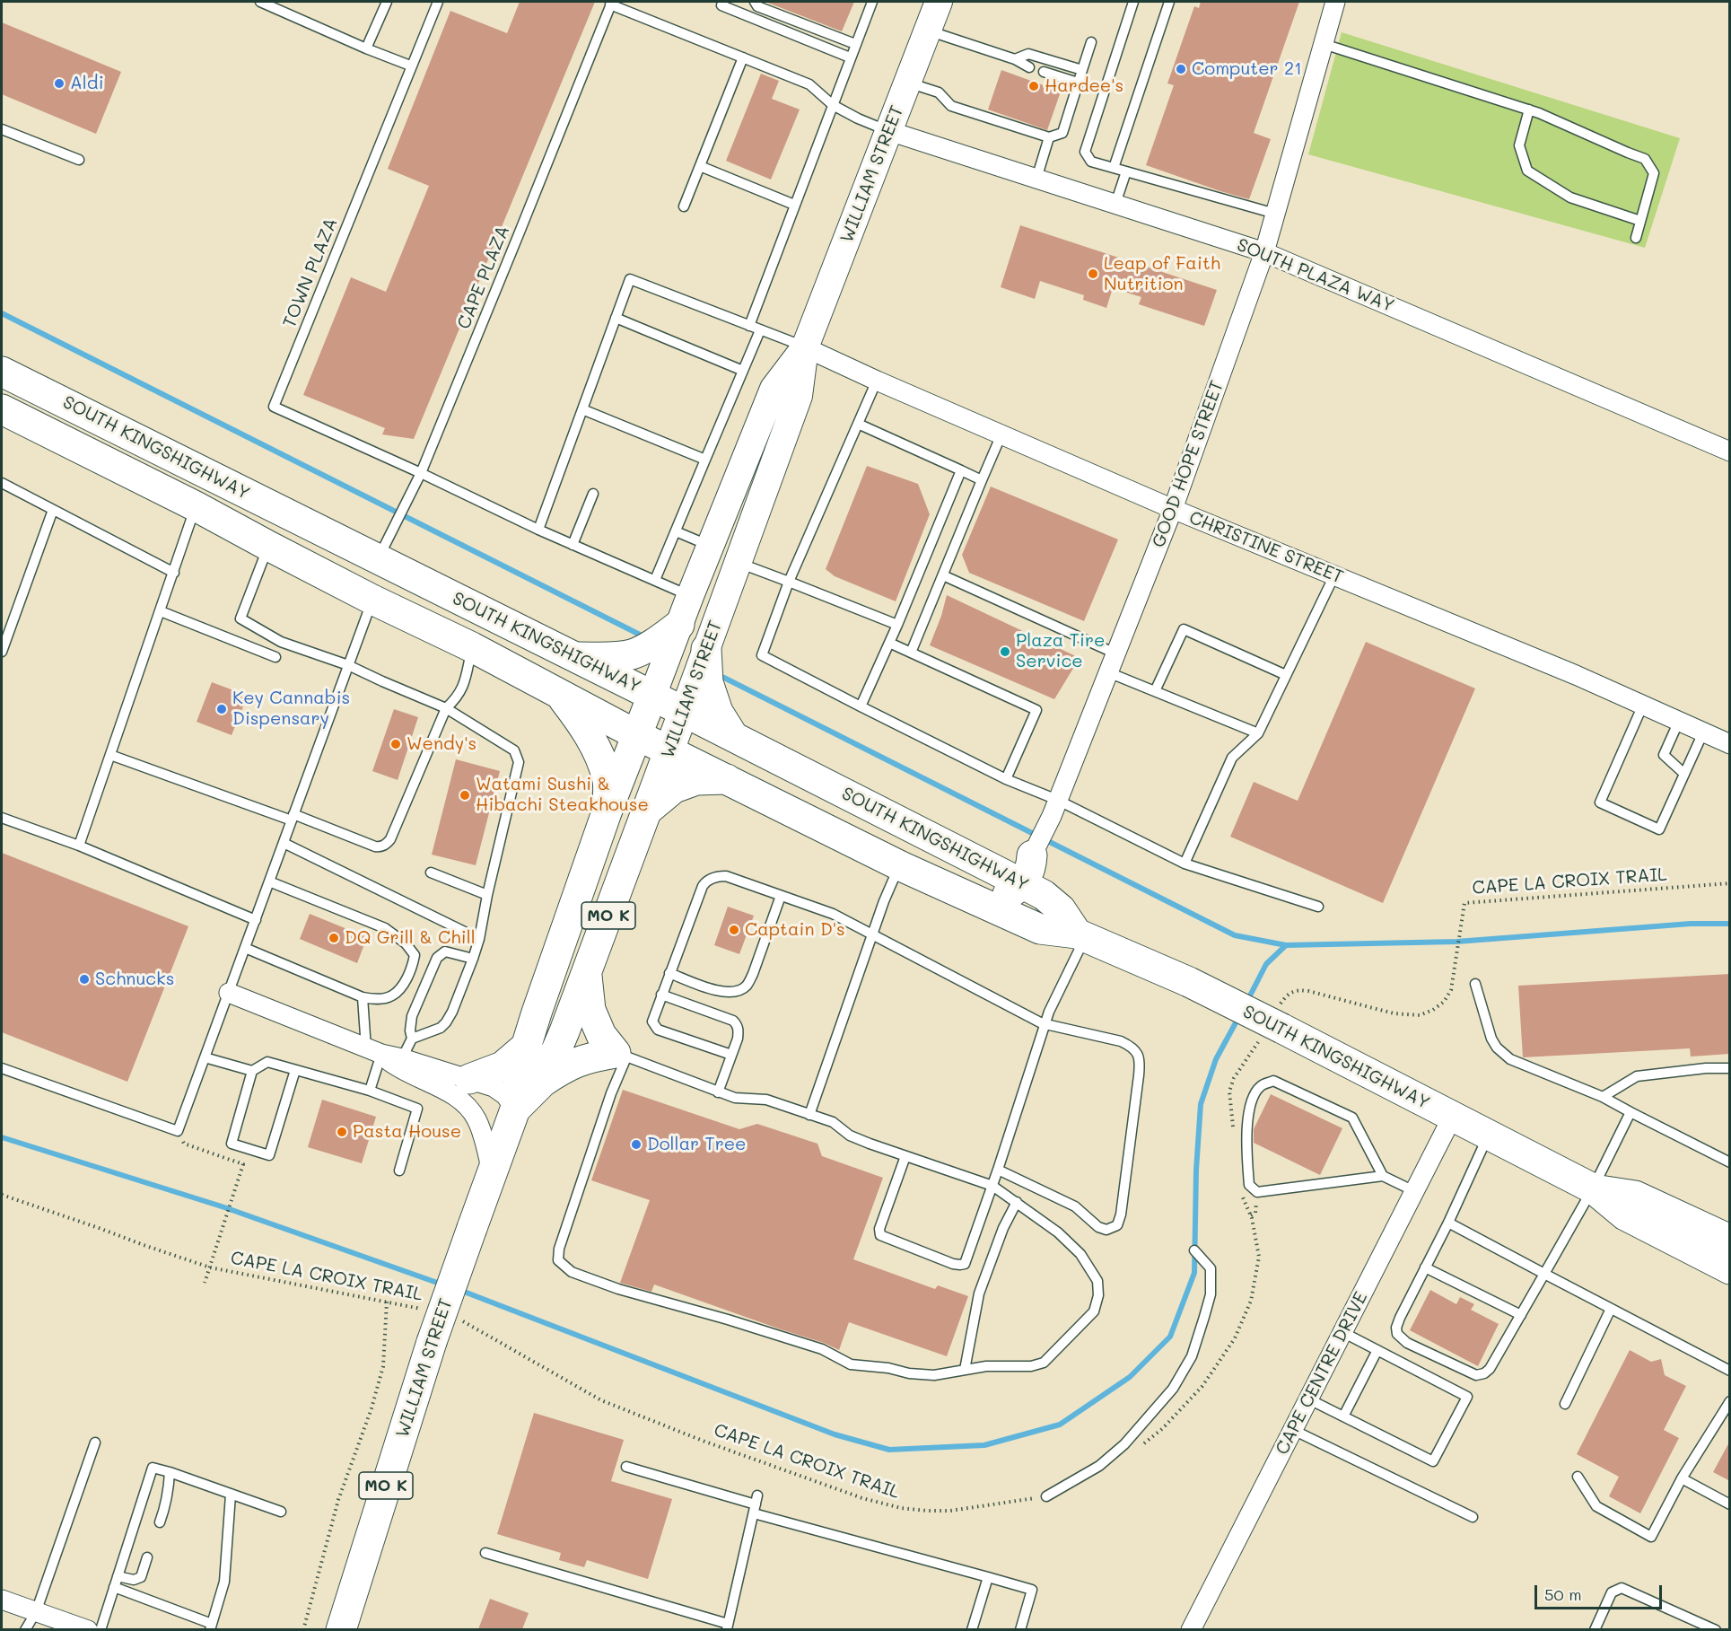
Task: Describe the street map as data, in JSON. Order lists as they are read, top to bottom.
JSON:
{
  "streets": {
    "main road": ["WILLIAM STREET", "SOUTH KINGSHIGHWAY", "MO K"],
    "street": [
      "SOUTH PLAZA WAY",
      "GOOD HOPE STREET",
      "CHRISTINE STREET",
      "CAPE CENTRE DRIVE"
    ],
    "lane": ["TOWN PLAZA", "CAPE PLAZA"],
    "path": ["CAPE LA CROIX TRAIL"]
  },
  "crossings": [
    ["WILLIAM STREET", "SOUTH PLAZA WAY"],
    ["WILLIAM STREET", "CAPE PLAZA"],
    ["WILLIAM STREET", "SOUTH KINGSHIGHWAY"],
    ["WILLIAM STREET", "CHRISTINE STREET"],
    ["TOWN PLAZA", "CAPE PLAZA"],
    ["SOUTH PLAZA WAY", "CAPE PLAZA"],
    ["SOUTH PLAZA WAY", "GOOD HOPE STREET"],
    ["CAPE PLAZA", "SOUTH KINGSHIGHWAY"],
    ["SOUTH KINGSHIGHWAY", "CAPE LA CROIX TRAIL"],
    ["SOUTH KINGSHIGHWAY", "CAPE CENTRE DRIVE"],
    ["GOOD HOPE STREET", "CHRISTINE STREET"]
  ],
  "places": [
    "Computer 21",
    "Aldi",
    "Hardee's",
    "Leap of Faith Nutrition",
    "Plaza Tire Service",
    "Key Cannabis Dispensary",
    "Wendy's",
    "Watami Sushi & Hibachi Steakhouse",
    "Captain D's",
    "DQ Grill & Chill",
    "Schnucks",
    "Pasta House",
    "Dollar Tree"
  ],
  "scale_bar": "50 m"
}
